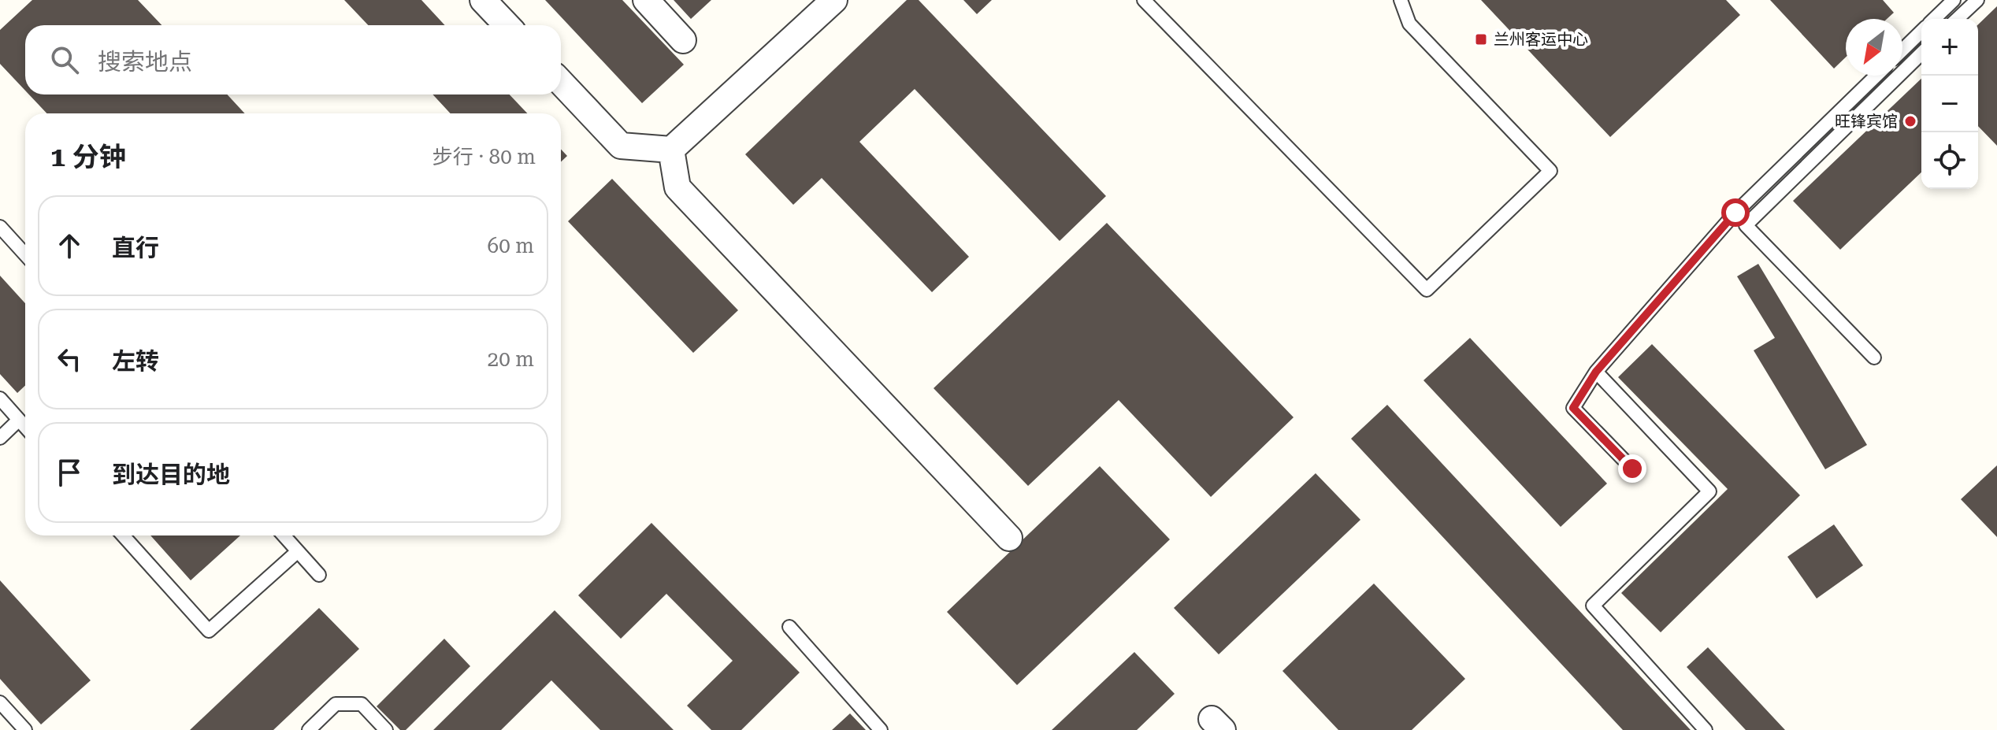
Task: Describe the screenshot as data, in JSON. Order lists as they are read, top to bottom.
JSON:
{
  "places": {
    "transit": ["兰州客运中心"],
    "other": ["旺锋宾馆"]
  },
  "north": "bottom left",
  "page": {
    "map_buttons": ["+", "−"],
    "search": "搜索地点",
    "heading": ["1 分钟", "步行 · 80 m"],
    "list": [
      ["直行", "60 m"],
      ["左转", "20 m"],
      "到达目的地"
    ]
  }
}
